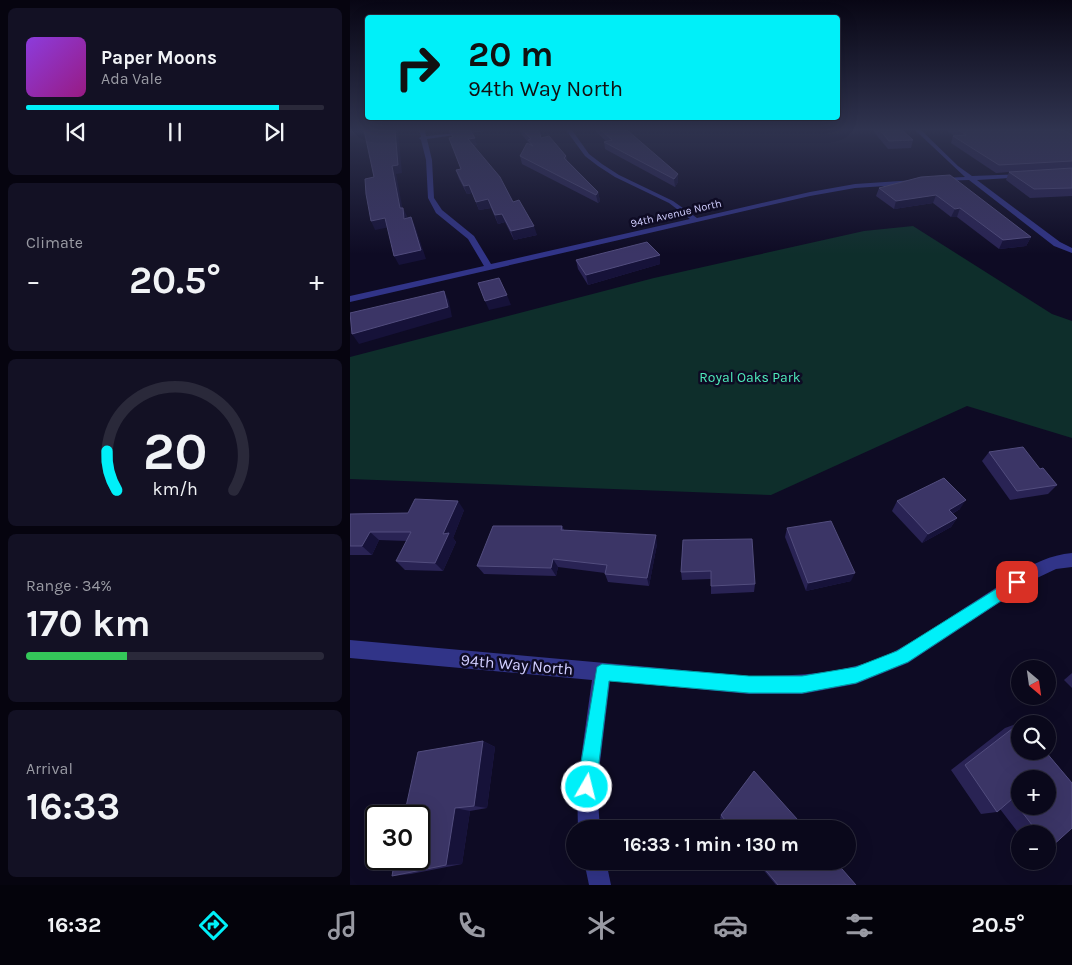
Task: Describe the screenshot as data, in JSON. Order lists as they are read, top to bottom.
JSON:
{
  "streets": {
    "street": ["94th Avenue North", "94th Way North"]
  },
  "parks": ["Royal Oaks Park"],
  "north": "bottom right",
  "page": {
    "turn": ["20 m", "94th Way North"],
    "song": ["Paper Moons", "Ada Vale"],
    "tile": [
      "Climate",
      ["Range · 34%", "170 km"],
      ["Arrival", "16:33"]
    ],
    "heat": ["−", "20.5°", "+"],
    "map_buttons": ["+", "−"],
    "limit": "30",
    "trip": "16:33 · 1 min · 130 m",
    "tabs": ["16:32", "20.5°"],
    "gauge": ["20", "km/h"]
  }
}
